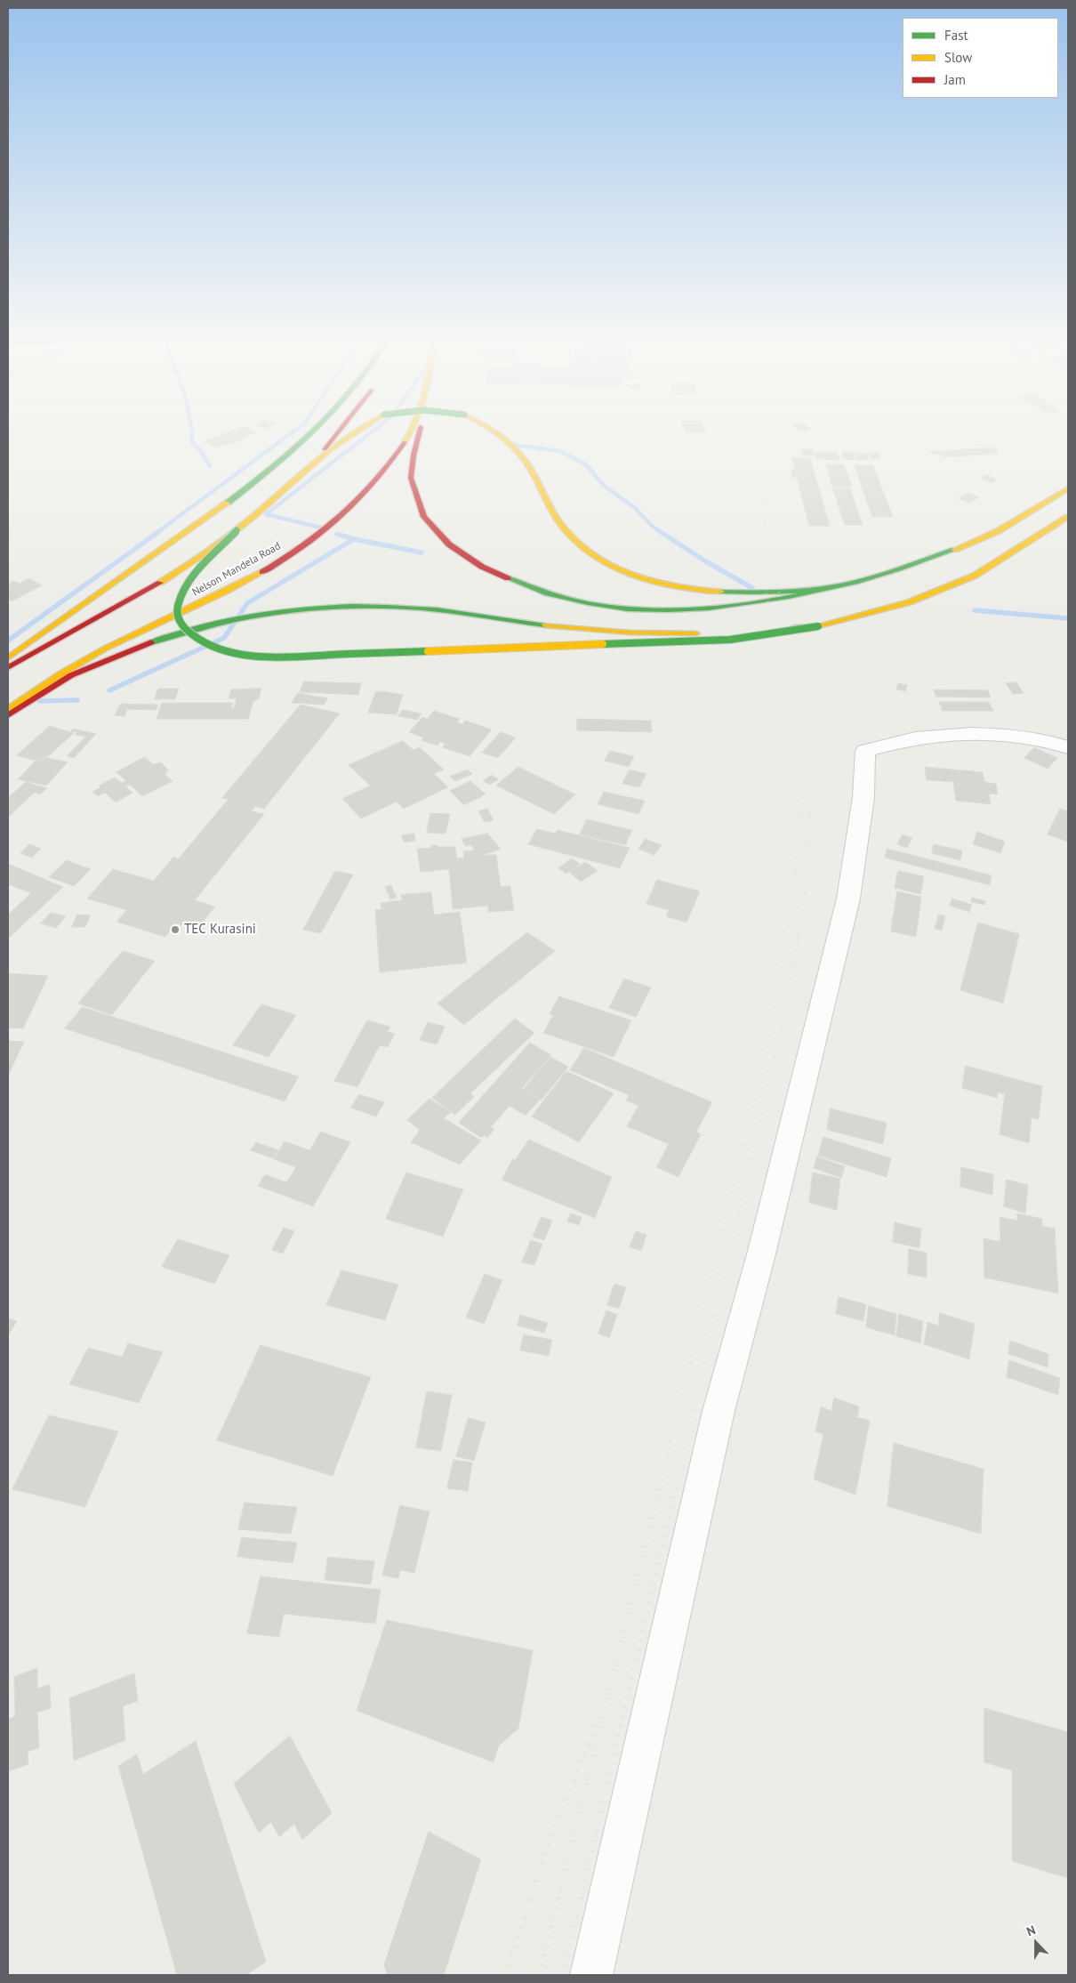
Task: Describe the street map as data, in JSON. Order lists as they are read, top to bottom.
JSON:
{
  "streets": {
    "main road": ["Nelson Mandela Road"]
  },
  "places": ["TEC Kurasini"],
  "legend": ["Fast", "Slow", "Jam"],
  "north": "top"
}
